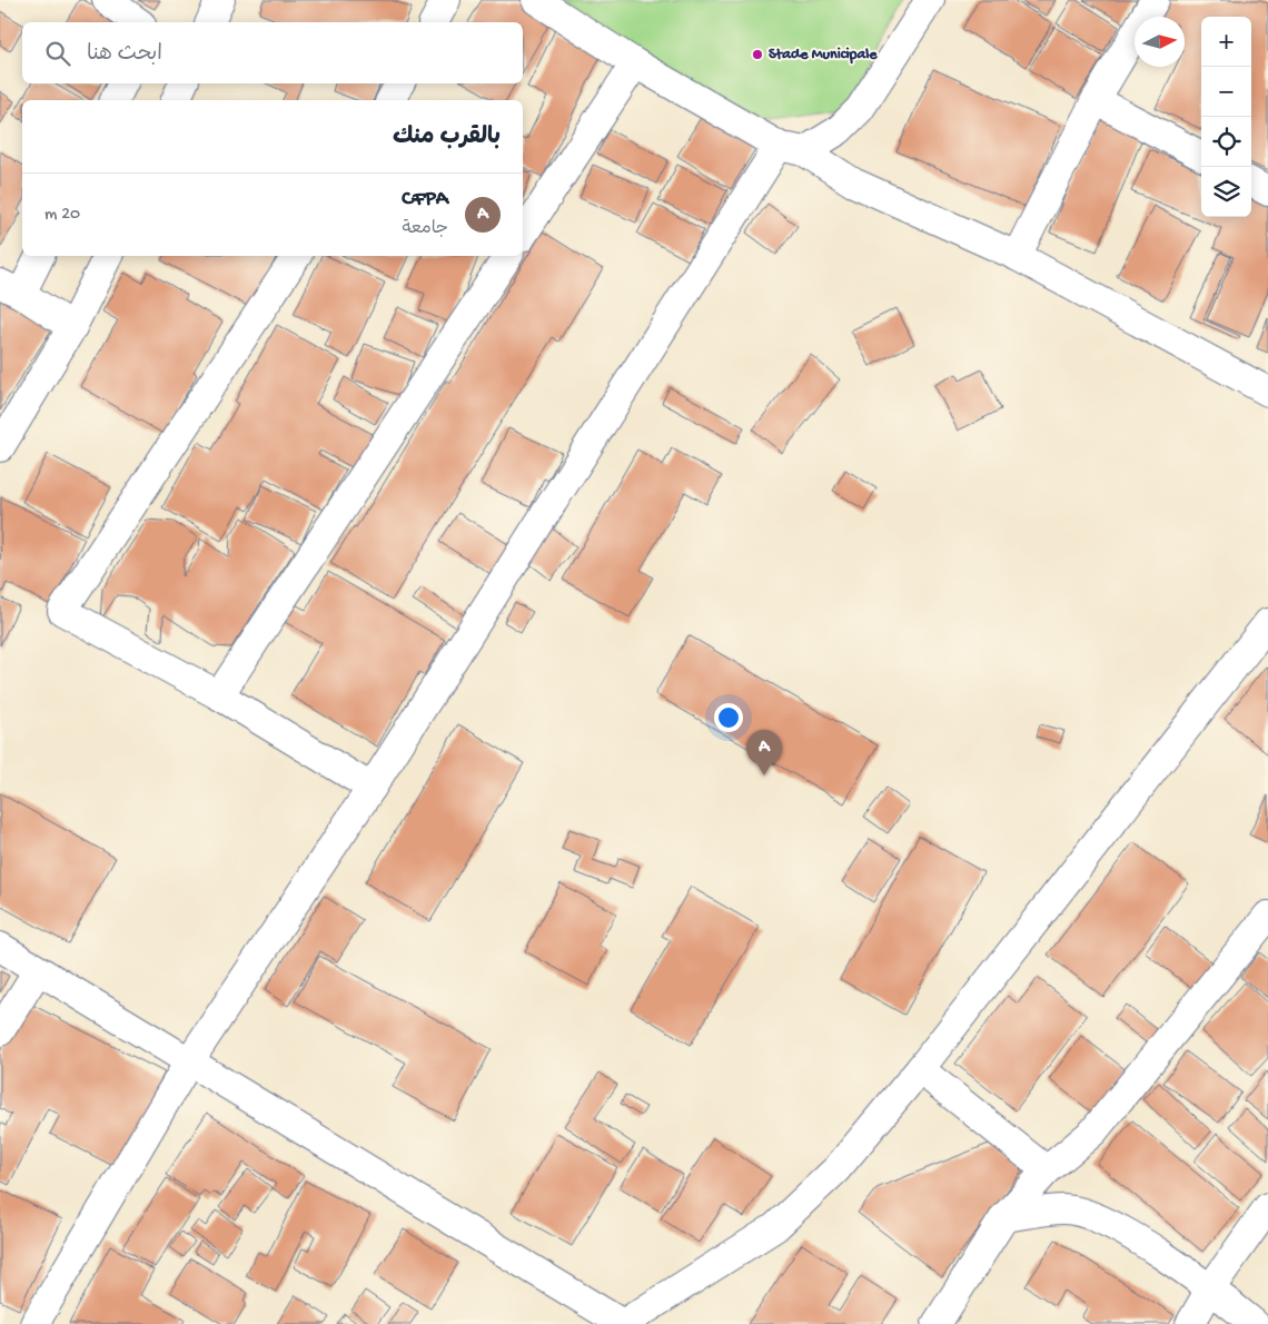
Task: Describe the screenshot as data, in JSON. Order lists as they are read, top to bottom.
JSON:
{
  "places": ["Stade Municipale"],
  "north": "right",
  "page": {
    "map_buttons": ["+", "−"],
    "search": "ابحث هنا",
    "heading": "بالقرب منك",
    "list": [
      {
        "mark": "A",
        "name": "CFPA",
        "note": "جامعة",
        "value": "20 m"
      }
    ],
    "pins": "A"
  }
}
